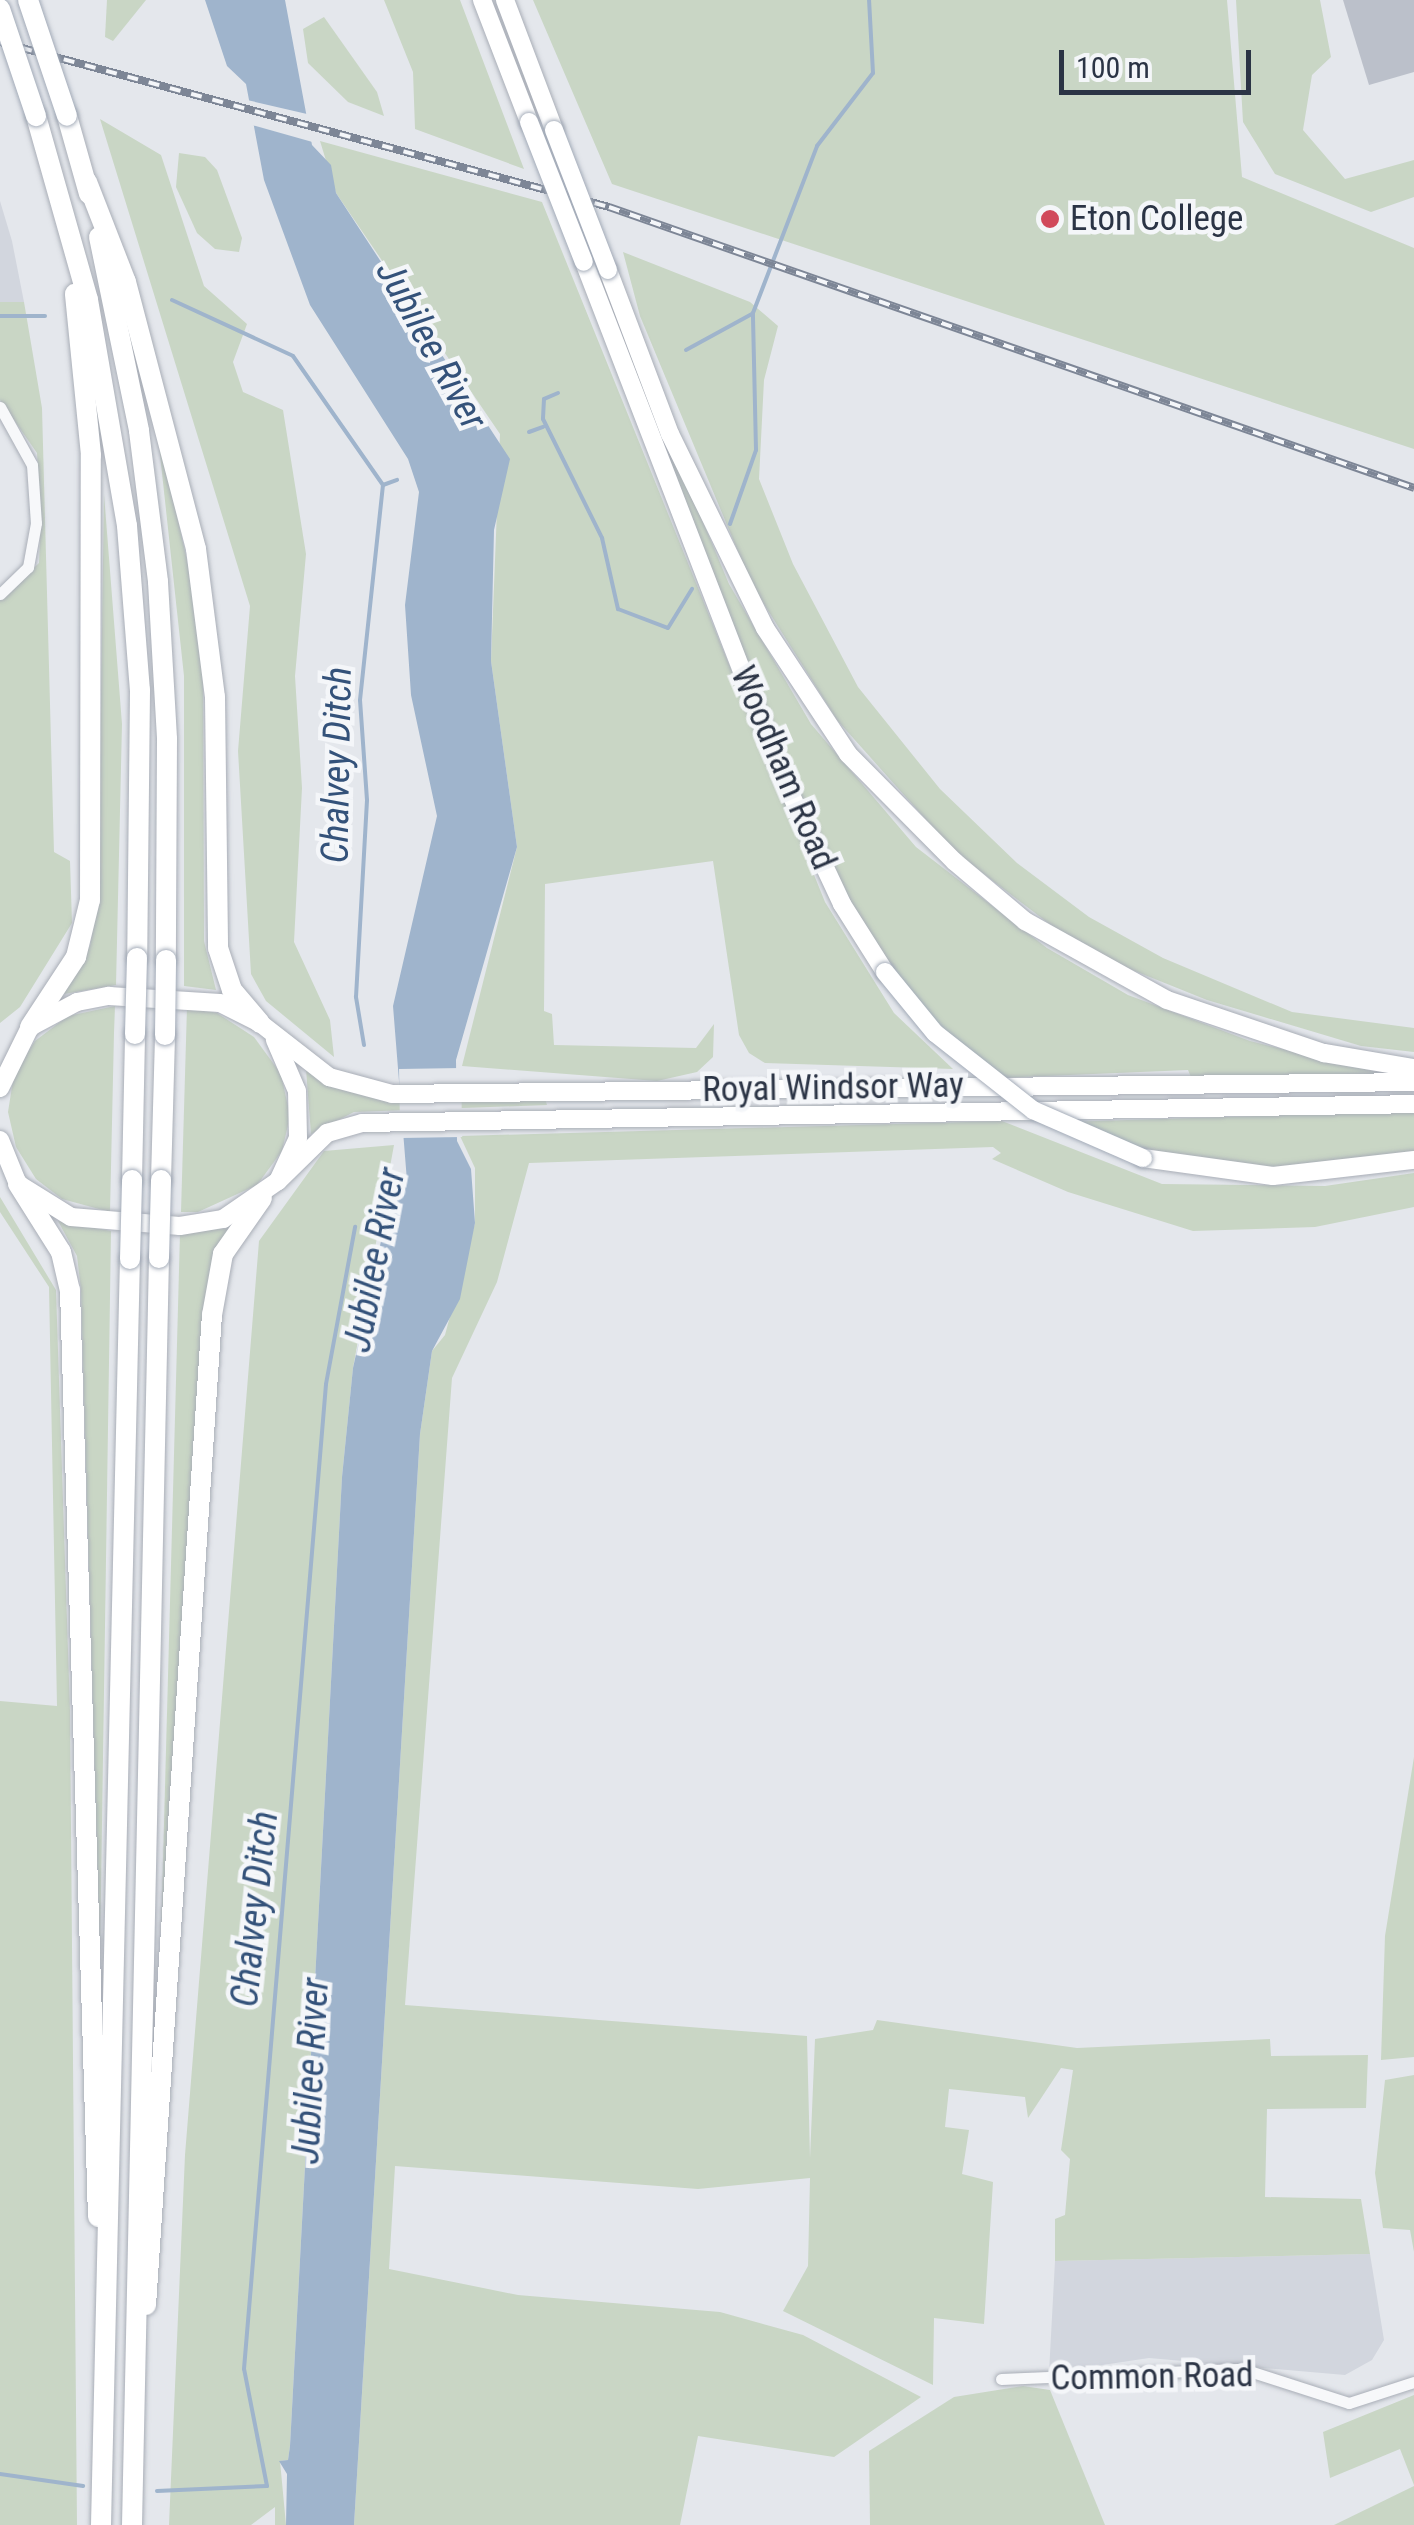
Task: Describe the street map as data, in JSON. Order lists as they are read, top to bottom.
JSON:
{
  "streets": {
    "main road": ["Woodham Road", "Royal Windsor Way"],
    "street": ["Common Road"]
  },
  "water": ["Jubilee River", "Chalvey Ditch"],
  "places": ["Eton College"],
  "scale_bar": "100 m"
}
